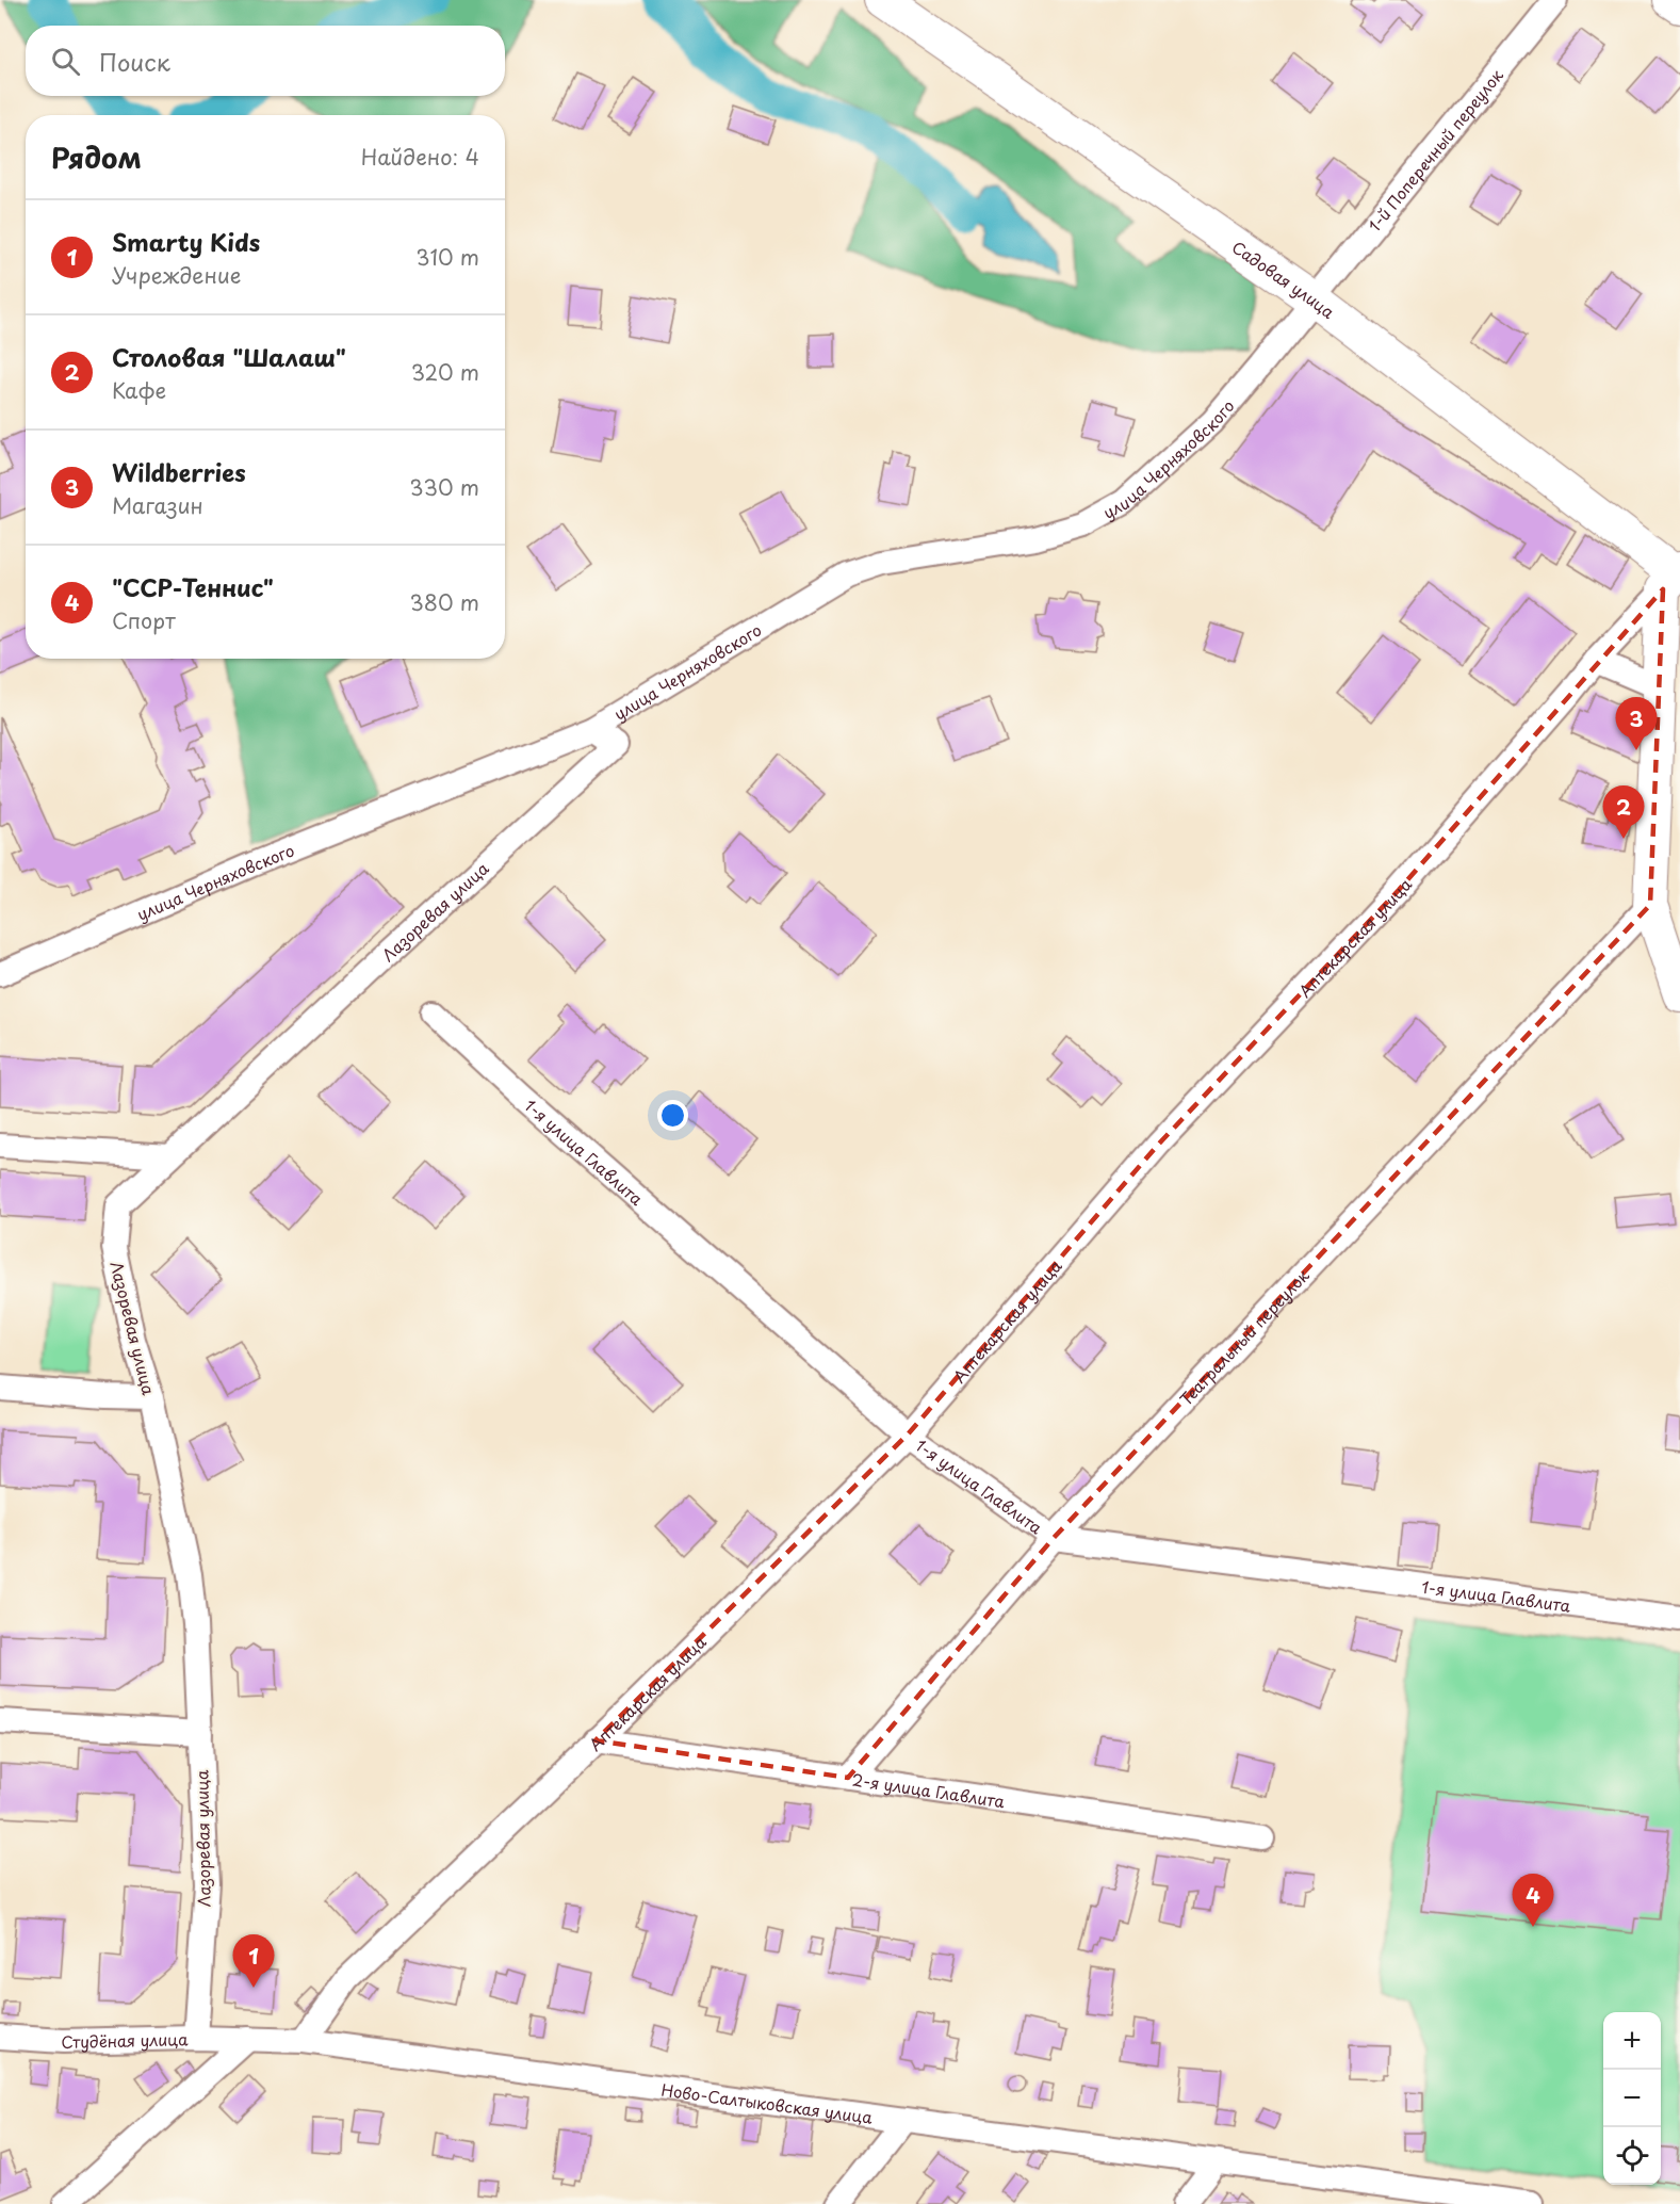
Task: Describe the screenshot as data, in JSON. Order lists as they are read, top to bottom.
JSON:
{
  "streets": {
    "street": [
      "1-й Поперечный переулок",
      "Садовая улица",
      "улица Черняховского",
      "Лазоревая улица",
      "Аптекарская улица",
      "1-я улица Главлита",
      "Театральный переулок",
      "2-я улица Главлита",
      "Студёная улица",
      "Ново-Салтыковская улица"
    ]
  },
  "crossings": [
    ["1-й Поперечный переулок", "Садовая улица"],
    ["1-й Поперечный переулок", "улица Черняховского"],
    ["Садовая улица", "улица Черняховского"],
    ["Садовая улица", "Аптекарская улица"],
    ["улица Черняховского", "Лазоревая улица"],
    ["Лазоревая улица", "Студёная улица"],
    ["Аптекарская улица", "1-я улица Главлита"],
    ["Аптекарская улица", "2-я улица Главлита"],
    ["Аптекарская улица", "Ново-Салтыковская улица"],
    ["1-я улица Главлита", "Театральный переулок"],
    ["Театральный переулок", "2-я улица Главлита"],
    ["Студёная улица", "Ново-Салтыковская улица"]
  ],
  "page": {
    "search": "Поиск",
    "heading": ["Рядом", "Найдено: 4"],
    "list": [
      {
        "mark": "1",
        "name": "Smarty Kids",
        "note": "Учреждение",
        "value": "310 m"
      },
      {
        "mark": "2",
        "name": "Столовая \"Шалаш\"",
        "note": "Кафе",
        "value": "320 m"
      },
      {
        "mark": "3",
        "name": "Wildberries",
        "note": "Магазин",
        "value": "330 m"
      },
      {
        "mark": "4",
        "name": "\"ССР-Теннис\"",
        "note": "Спорт",
        "value": "380 m"
      }
    ],
    "pins": [
      "3",
      "2",
      "4",
      "1"
    ],
    "map_buttons": ["+", "−"]
  }
}
